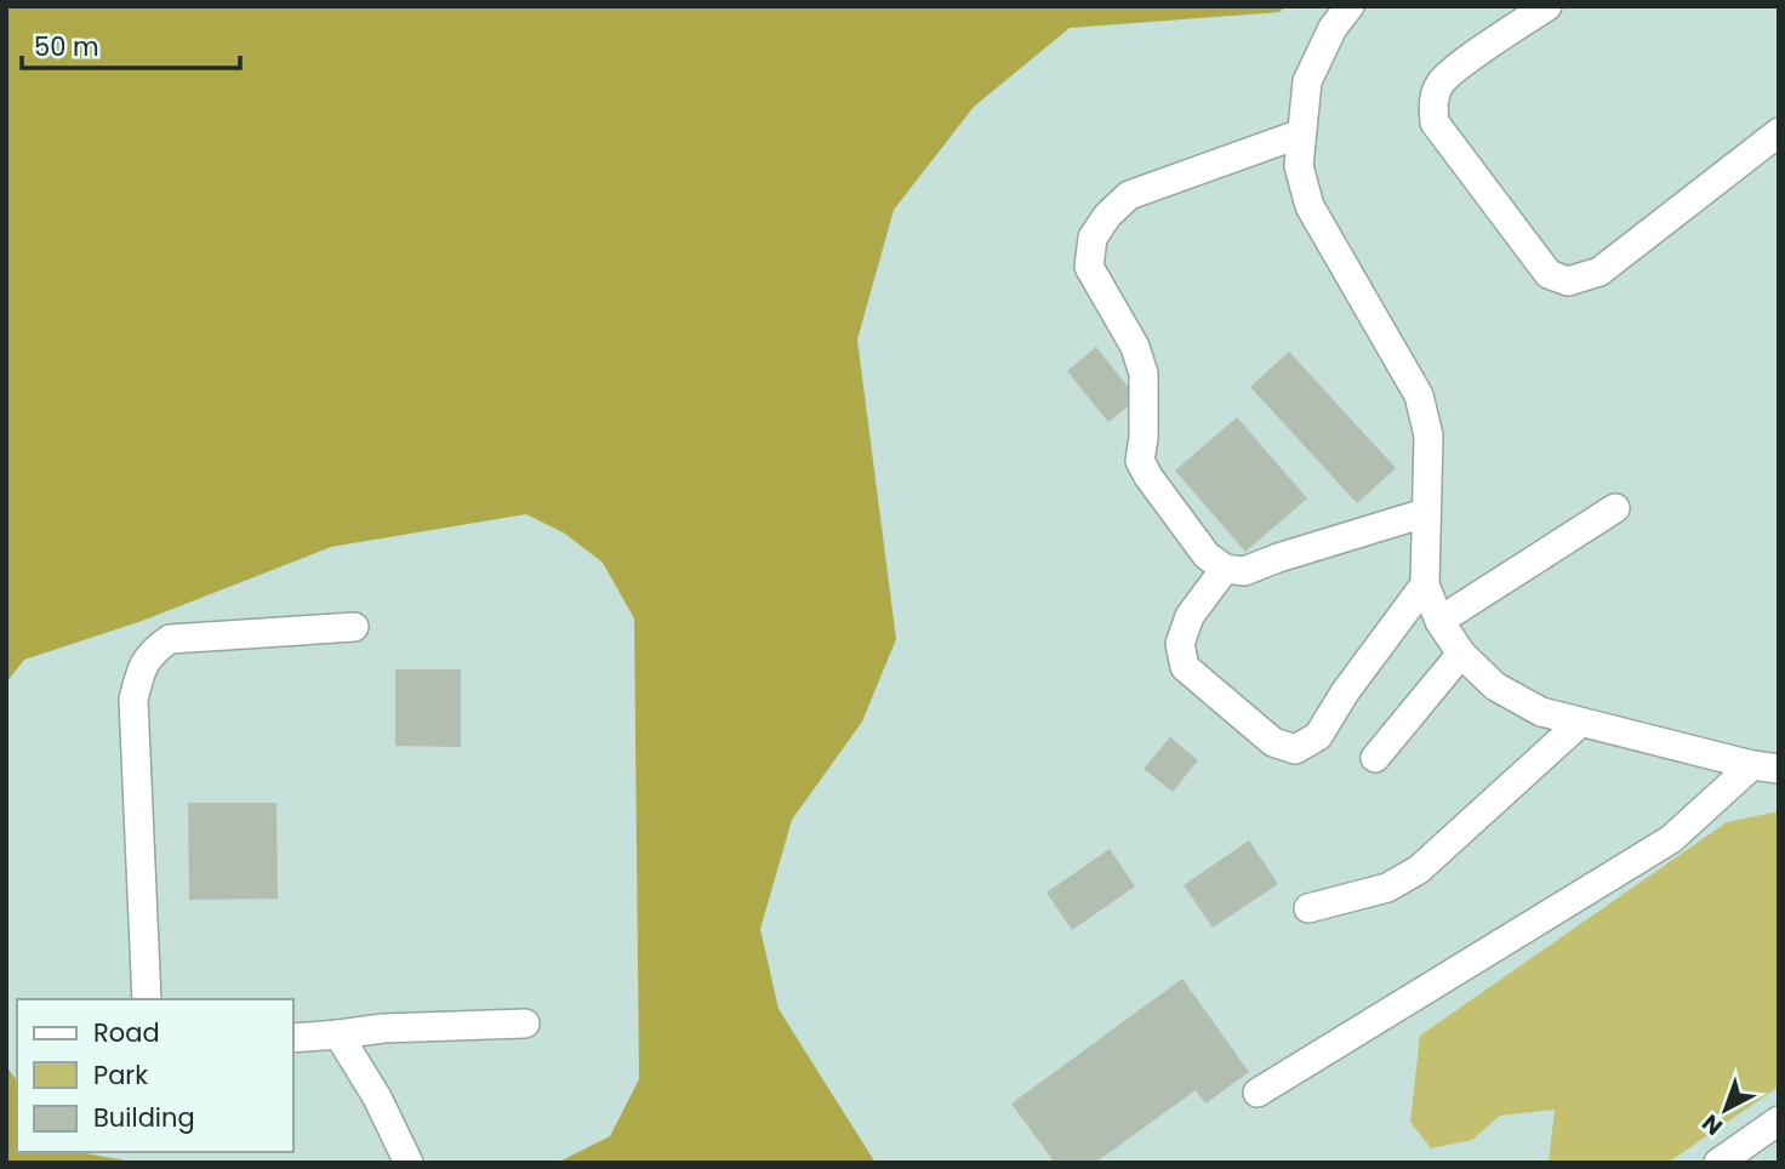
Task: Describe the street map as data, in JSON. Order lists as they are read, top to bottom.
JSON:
{
  "legend": ["Road", "Park", "Building"],
  "scale_bar": "50 m",
  "north": "bottom left"
}
